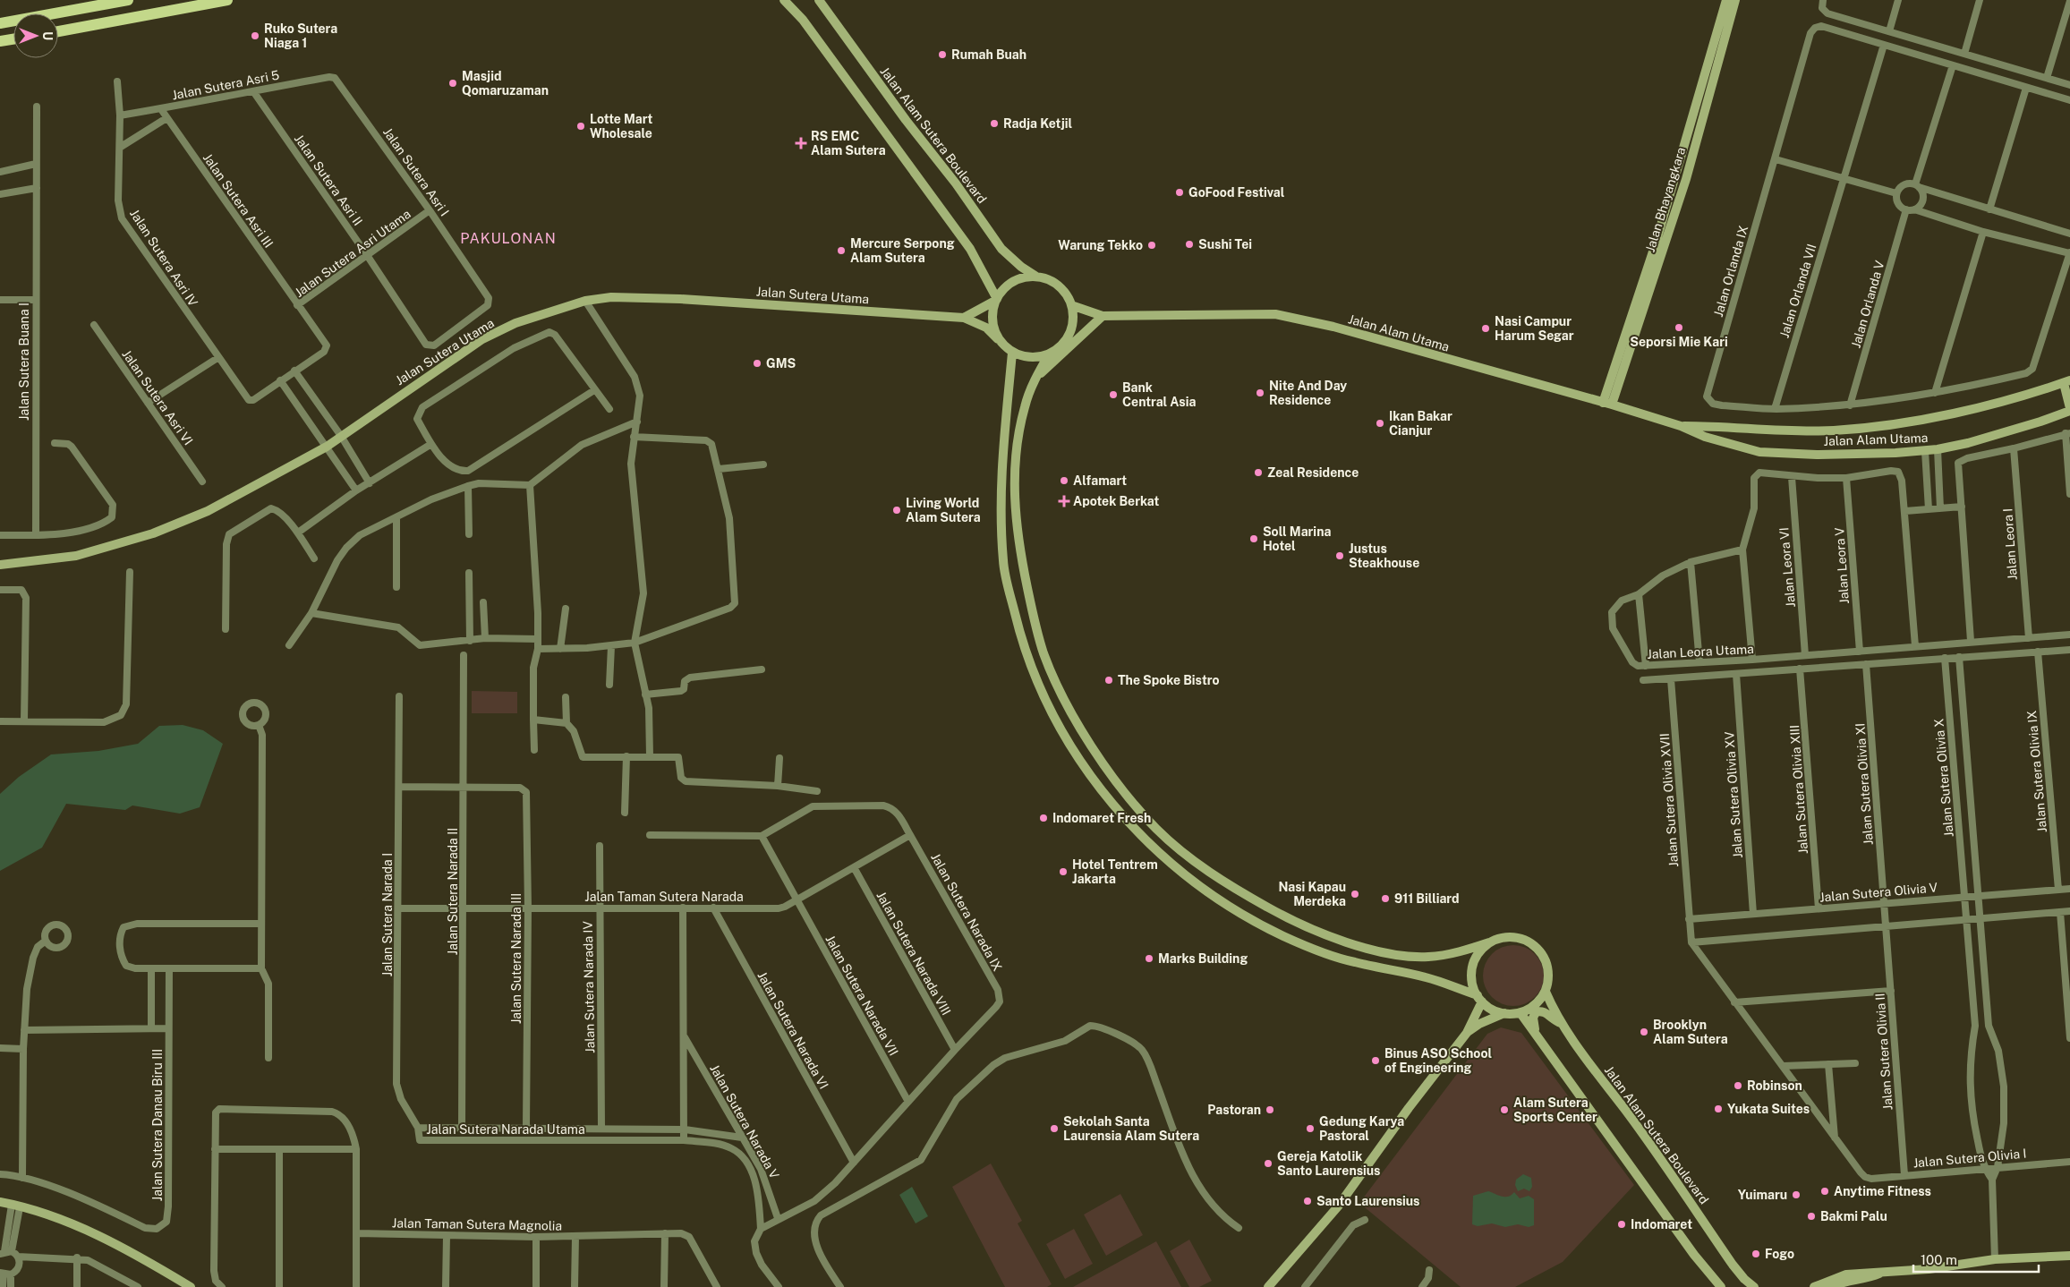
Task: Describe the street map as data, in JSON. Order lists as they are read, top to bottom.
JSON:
{
  "streets": {
    "main road": [
      "Jalan Alam Sutera Boulevard",
      "Jalan Bhayangkara",
      "Jalan Sutera Utama",
      "Jalan Alam Utama"
    ],
    "street": [
      "Jalan Sutera Asri 5",
      "Jalan Sutera Asri I",
      "Jalan Sutera Asri II",
      "Jalan Sutera Asri III",
      "Jalan Sutera Asri Utama",
      "Jalan Sutera Asri IV",
      "Jalan Orlanda IX",
      "Jalan Orlanda VII",
      "Jalan Orlanda V",
      "Jalan Sutera Buana I",
      "Jalan Sutera Asri VI",
      "Jalan Leora I",
      "Jalan Leora V",
      "Jalan Leora VI",
      "Jalan Leora Utama",
      "Jalan Sutera Olivia IX",
      "Jalan Sutera Olivia X",
      "Jalan Sutera Olivia XI",
      "Jalan Sutera Olivia XIII",
      "Jalan Sutera Olivia XV",
      "Jalan Sutera Olivia XVII",
      "Jalan Sutera Narada II",
      "Jalan Sutera Olivia V",
      "Jalan Taman Sutera Narada",
      "Jalan Sutera Narada IX",
      "Jalan Sutera Narada I",
      "Jalan Sutera Narada VIII",
      "Jalan Sutera Narada III",
      "Jalan Sutera Narada IV",
      "Jalan Sutera Narada VII",
      "Jalan Sutera Narada VI",
      "Jalan Sutera Olivia II",
      "Jalan Sutera Narada V",
      "Jalan Sutera Danau Biru III",
      "Jalan Sutera Narada Utama",
      "Jalan Sutera Olivia I",
      "Jalan Taman Sutera Magnolia"
    ]
  },
  "crossings": [
    ["Jalan Sutera Asri 5", "Jalan Sutera Asri I"],
    ["Jalan Sutera Asri 5", "Jalan Sutera Asri II"],
    ["Jalan Sutera Asri 5", "Jalan Sutera Asri III"],
    ["Jalan Sutera Asri 5", "Jalan Sutera Asri IV"],
    ["Jalan Alam Sutera Boulevard", "Jalan Sutera Utama"],
    ["Jalan Alam Sutera Boulevard", "Jalan Alam Utama"],
    ["Jalan Sutera Asri I", "Jalan Sutera Asri II"],
    ["Jalan Sutera Asri I", "Jalan Sutera Asri Utama"],
    ["Jalan Sutera Asri II", "Jalan Sutera Asri Utama"],
    ["Jalan Bhayangkara", "Jalan Alam Utama"],
    ["Jalan Sutera Asri III", "Jalan Sutera Asri Utama"],
    ["Jalan Sutera Asri Utama", "Jalan Sutera Asri IV"],
    ["Jalan Orlanda IX", "Jalan Orlanda VII"],
    ["Jalan Sutera Utama", "Jalan Alam Utama"],
    ["Jalan Leora I", "Jalan Leora Utama"],
    ["Jalan Leora V", "Jalan Leora Utama"],
    ["Jalan Leora VI", "Jalan Leora Utama"],
    ["Jalan Sutera Olivia IX", "Jalan Sutera Olivia V"],
    ["Jalan Sutera Olivia X", "Jalan Sutera Olivia V"],
    ["Jalan Sutera Olivia X", "Jalan Sutera Olivia I"],
    ["Jalan Sutera Olivia XI", "Jalan Sutera Olivia V"],
    ["Jalan Sutera Olivia XI", "Jalan Sutera Olivia II"],
    ["Jalan Sutera Olivia XIII", "Jalan Sutera Olivia V"],
    ["Jalan Sutera Olivia XV", "Jalan Sutera Olivia V"],
    ["Jalan Sutera Olivia XVII", "Jalan Sutera Olivia V"],
    ["Jalan Sutera Narada II", "Jalan Taman Sutera Narada"],
    ["Jalan Sutera Narada II", "Jalan Sutera Narada III"],
    ["Jalan Sutera Narada II", "Jalan Sutera Narada Utama"],
    ["Jalan Taman Sutera Narada", "Jalan Sutera Narada IX"],
    ["Jalan Taman Sutera Narada", "Jalan Sutera Narada I"],
    ["Jalan Taman Sutera Narada", "Jalan Sutera Narada VIII"],
    ["Jalan Taman Sutera Narada", "Jalan Sutera Narada III"],
    ["Jalan Taman Sutera Narada", "Jalan Sutera Narada IV"],
    ["Jalan Taman Sutera Narada", "Jalan Sutera Narada VII"],
    ["Jalan Taman Sutera Narada", "Jalan Sutera Narada VI"],
    ["Jalan Taman Sutera Narada", "Jalan Sutera Narada V"],
    ["Jalan Sutera Narada IX", "Jalan Sutera Narada VIII"],
    ["Jalan Sutera Narada IX", "Jalan Sutera Narada VII"],
    ["Jalan Sutera Narada I", "Jalan Sutera Narada Utama"],
    ["Jalan Sutera Narada III", "Jalan Sutera Narada Utama"],
    ["Jalan Sutera Narada IV", "Jalan Sutera Narada Utama"],
    ["Jalan Sutera Olivia II", "Jalan Sutera Olivia I"],
    ["Jalan Sutera Narada V", "Jalan Sutera Narada Utama"]
  ],
  "districts": ["PAKULONAN"],
  "places": {
    "other": [
      "Ruko Sutera Niaga 1",
      "Rumah Buah",
      "Masjid Qomaruzaman",
      "Radja Ketjil",
      "Lotte Mart Wholesale",
      "GoFood Festival",
      "Sushi Tei",
      "Warung Tekko",
      "Mercure Serpong Alam Sutera",
      "Seporsi Mie Kari",
      "Nasi Campur Harum Segar",
      "GMS",
      "Nite And Day Residence",
      "Bank Central Asia",
      "Ikan Bakar Cianjur",
      "Zeal Residence",
      "Alfamart",
      "Living World Alam Sutera",
      "Soll Marina Hotel",
      "Justus Steakhouse",
      "The Spoke Bistro",
      "Indomaret Fresh",
      "Hotel Tentrem Jakarta",
      "Nasi Kapau Merdeka",
      "911 Billiard",
      "Marks Building",
      "Brooklyn Alam Sutera",
      "Binus ASO School of Engineering",
      "Robinson",
      "Yukata Suites",
      "Pastoran",
      "Alam Sutera Sports Center",
      "Sekolah Santa Laurensia Alam Sutera",
      "Gedung Karya Pastoral",
      "Gereja Katolik Santo Laurensius",
      "Anytime Fitness",
      "Yuimaru",
      "Santo Laurensius",
      "Bakmi Palu",
      "Indomaret",
      "Fogo"
    ],
    "health": ["RS EMC Alam Sutera", "Apotek Berkat"]
  },
  "scale_bar": "100 m",
  "north": "right"
}
